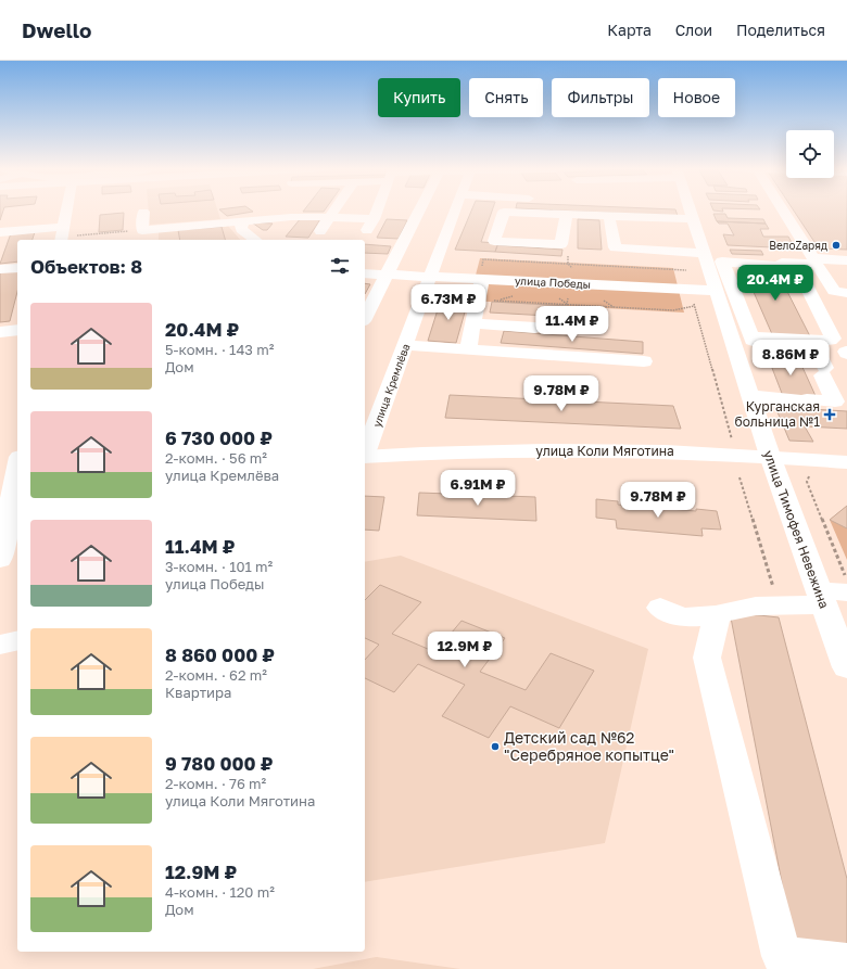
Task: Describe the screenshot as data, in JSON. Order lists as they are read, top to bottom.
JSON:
{
  "streets": {
    "street": [
      "улица Победы",
      "улица Кремлёва",
      "улица Коли Мяготина",
      "улица Тимофея Невежина"
    ]
  },
  "crossings": [
    ["улица Победы", "улица Кремлёва"],
    ["улица Победы", "улица Тимофея Невежина"],
    ["улица Коли Мяготина", "улица Тимофея Невежина"]
  ],
  "places": {
    "other": ["ВелоZаряд", "Детский сад №62 \"Серебряное копытце\""],
    "health": ["Курганская больница №1"]
  },
  "page": {
    "header": "Dwello",
    "nav": ["Карта", "Слои", "Поделиться"],
    "chip": [
      "Купить",
      "Снять",
      "Фильтры",
      "Новое"
    ],
    "heading": "Объектов: 8",
    "price": [
      "20.4M ₽",
      "6.73M ₽",
      "11.4M ₽",
      "8.86M ₽",
      "9.78M ₽",
      "6.91M ₽",
      "9.78M ₽",
      "12.9M ₽"
    ],
    "list": [
      {
        "name": "20.4M ₽",
        "note": "5-комн. · 143 m² · Дом"
      },
      {
        "name": "6 730 000 ₽",
        "note": "2-комн. · 56 m² · улица Кремлёва"
      },
      {
        "name": "11.4M ₽",
        "note": "3-комн. · 101 m² · улица Победы"
      },
      {
        "name": "8 860 000 ₽",
        "note": "2-комн. · 62 m² · Квартира"
      },
      {
        "name": "9 780 000 ₽",
        "note": "2-комн. · 76 m² · улица Коли Мяготина"
      },
      {
        "name": "12.9M ₽",
        "note": "4-комн. · 120 m² · Дом"
      }
    ]
  }
}
